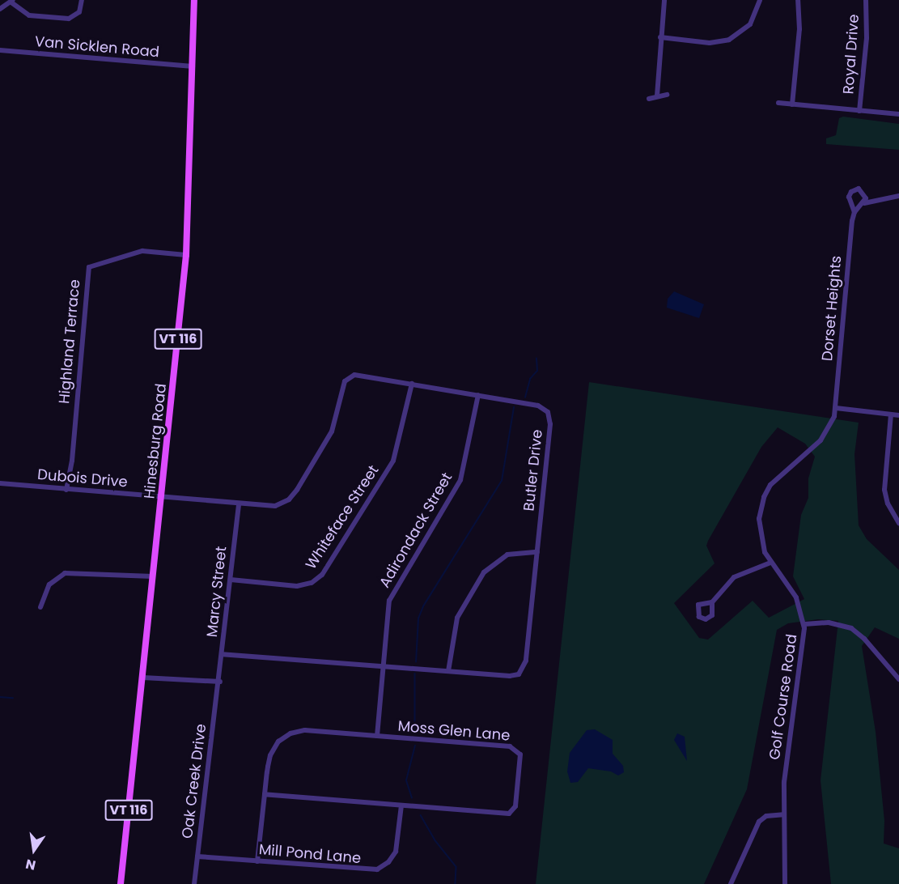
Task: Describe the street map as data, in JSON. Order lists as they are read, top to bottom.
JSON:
{
  "streets": {
    "main road": ["VT 116", "Hinesburg Road"],
    "street": [
      "Van Sicklen Road",
      "Royal Drive",
      "Dorset Heights",
      "Highland Terrace",
      "Butler Drive",
      "Dubois Drive",
      "Whiteface Street",
      "Adirondack Street",
      "Marcy Street",
      "Golf Course Road",
      "Moss Glen Lane",
      "Oak Creek Drive",
      "Mill Pond Lane"
    ]
  },
  "crossings": [
    ["Van Sicklen Road", "Hinesburg Road"],
    ["Dorset Heights", "Golf Course Road"],
    ["Highland Terrace", "Hinesburg Road"],
    ["Highland Terrace", "Dubois Drive"],
    ["Hinesburg Road", "Butler Drive"],
    ["Hinesburg Road", "Dubois Drive"],
    ["Butler Drive", "Dubois Drive"],
    ["Butler Drive", "Whiteface Street"],
    ["Butler Drive", "Adirondack Street"],
    ["Butler Drive", "Marcy Street"],
    ["Whiteface Street", "Marcy Street"],
    ["Adirondack Street", "Moss Glen Lane"],
    ["Marcy Street", "Oak Creek Drive"],
    ["Moss Glen Lane", "Mill Pond Lane"],
    ["Oak Creek Drive", "Mill Pond Lane"]
  ],
  "north": "bottom"
}
